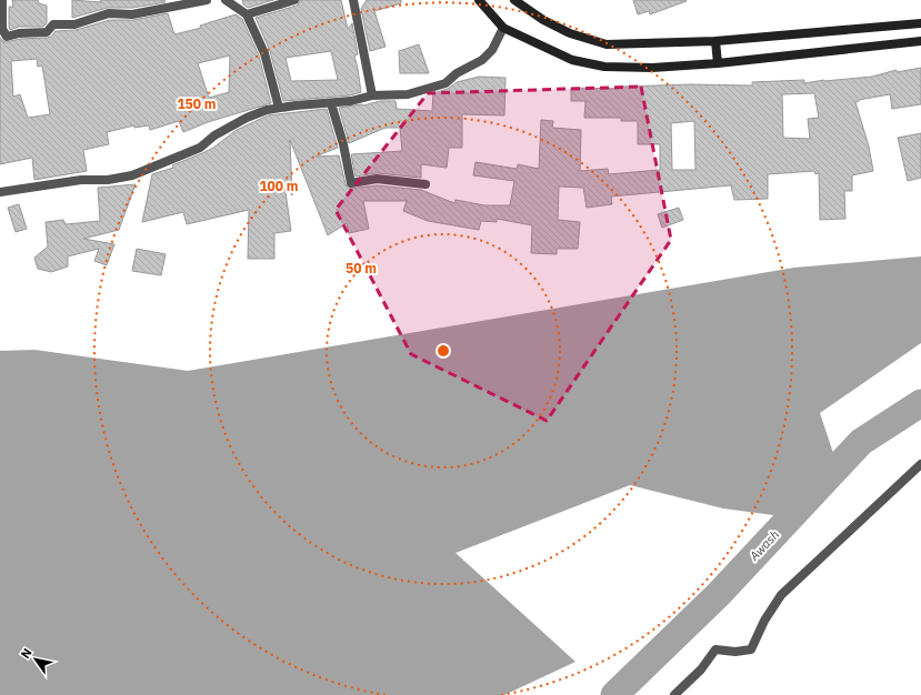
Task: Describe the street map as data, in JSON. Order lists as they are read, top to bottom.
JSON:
{
  "water": ["Awash"],
  "north": "top left",
  "rings": ["150 m", "100 m", "50 m"]
}
